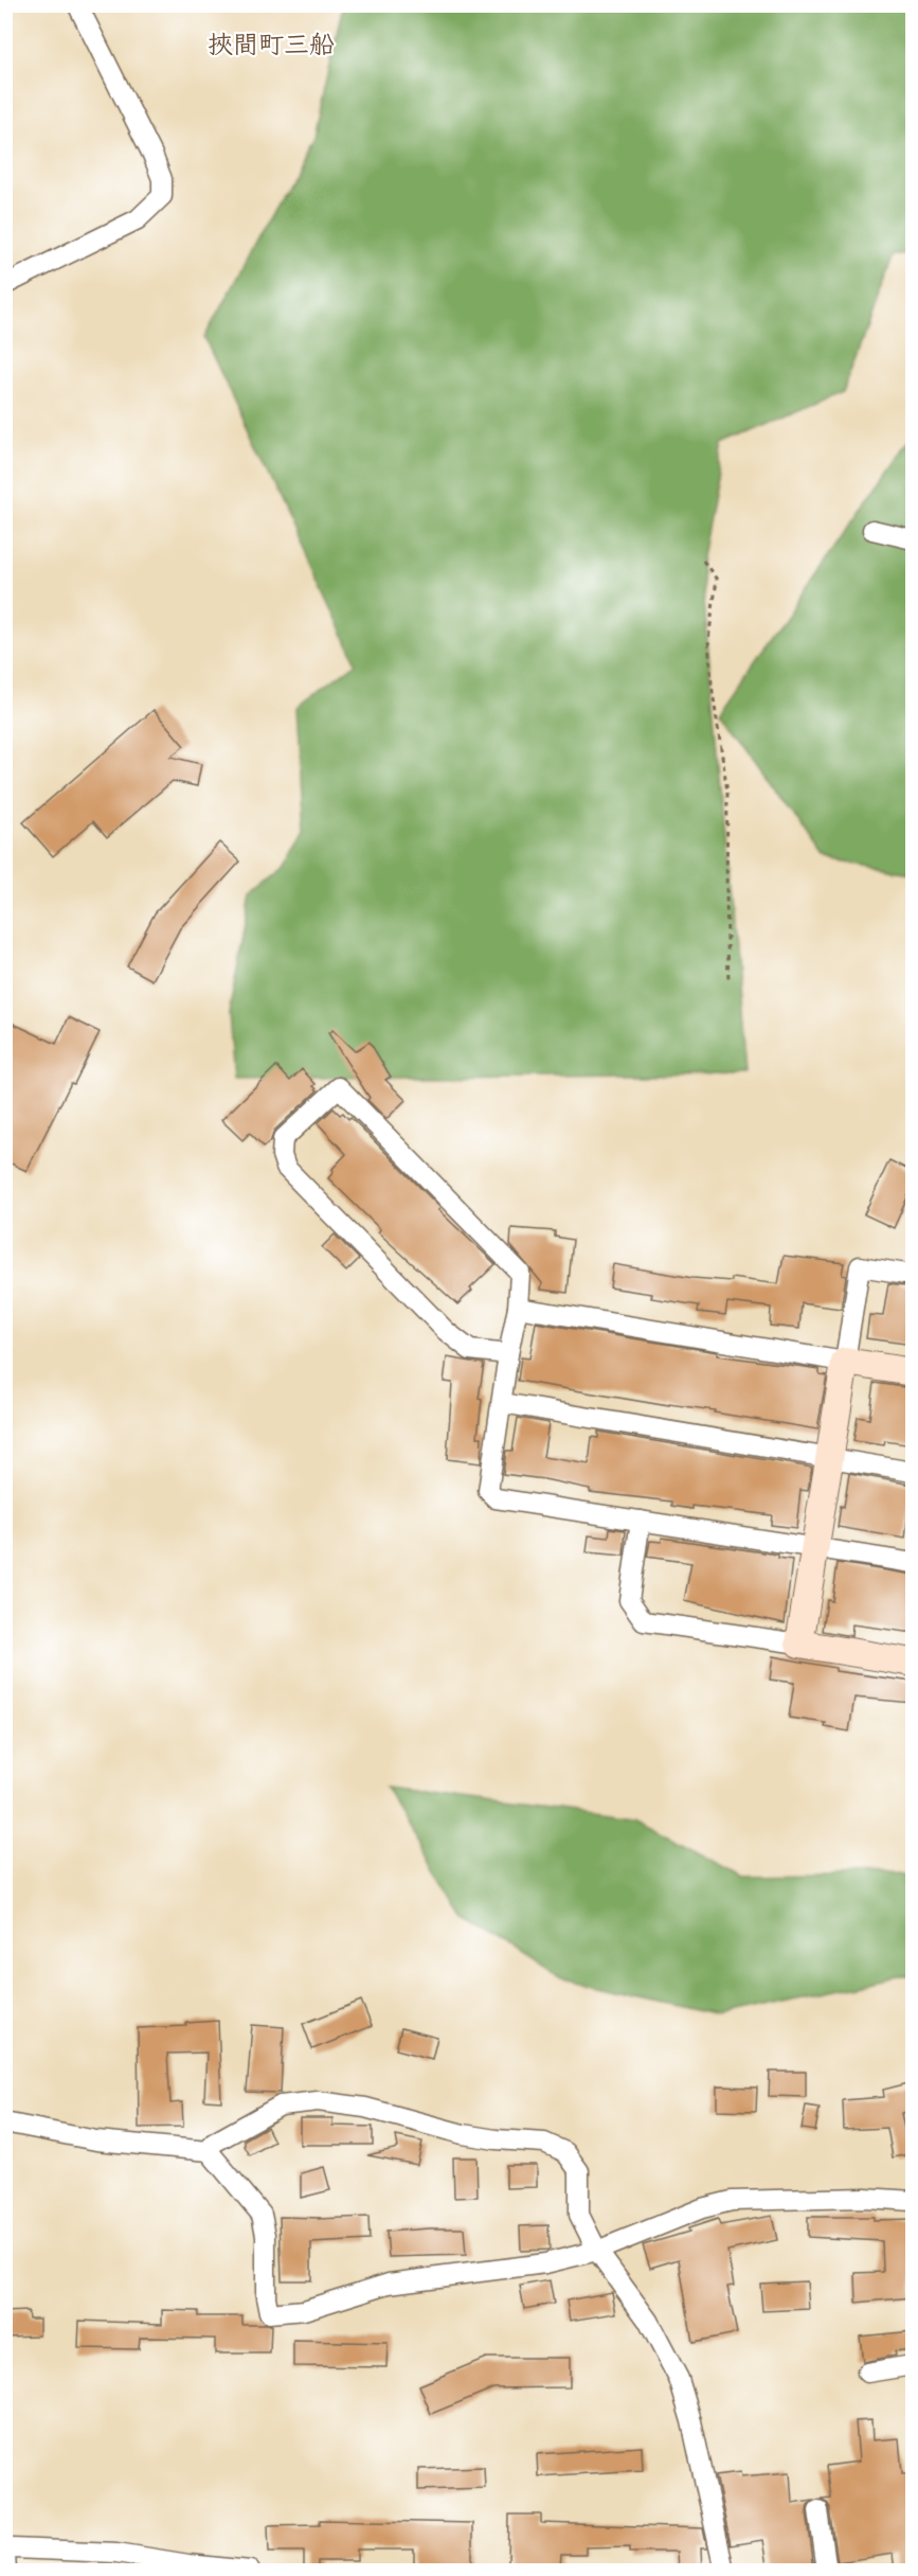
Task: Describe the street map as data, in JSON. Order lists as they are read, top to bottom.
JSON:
{
  "districts": ["挾間町三船"]
}
